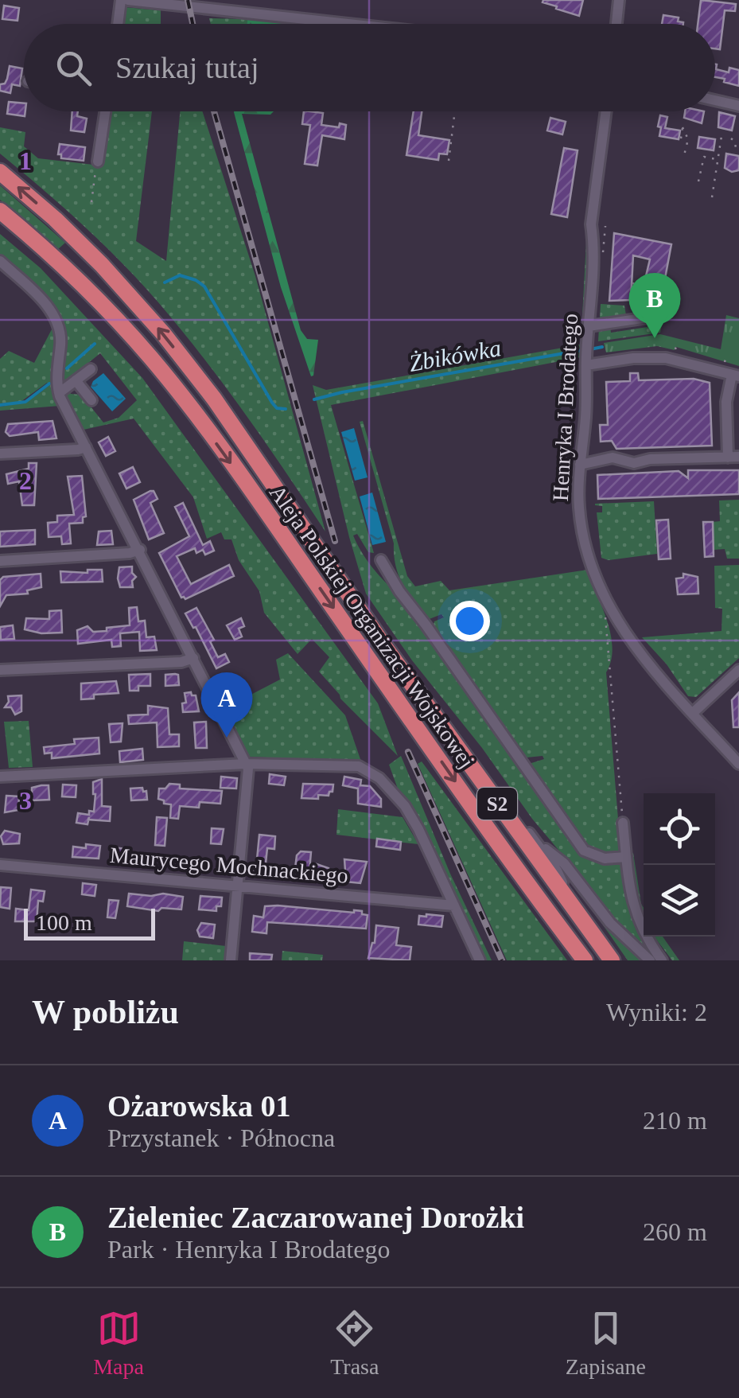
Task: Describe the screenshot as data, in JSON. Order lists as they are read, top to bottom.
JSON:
{
  "streets": {
    "highway": ["Aleja Polskiej Organizacji Wojskowej", "S2"],
    "street": ["Henryka I Brodatego", "Maurycego Mochnackiego"]
  },
  "water": ["Żbikówka"],
  "scale_bar": "100 m",
  "page": {
    "search": "Szukaj tutaj",
    "pins": ["B", "A"],
    "scale": "100 m",
    "heading": ["W pobliżu", "Wyniki: 2"],
    "list": [
      {
        "mark": "A",
        "name": "Ożarowska 01",
        "note": "Przystanek · Północna",
        "value": "210 m"
      },
      {
        "mark": "B",
        "name": "Zieleniec Zaczarowanej Dorożki",
        "note": "Park · Henryka I Brodatego",
        "value": "260 m"
      }
    ],
    "nav": ["Mapa", "Trasa", "Zapisane"]
  },
  "grid": {
    "rows": ["1", "2", "3"]
  }
}
